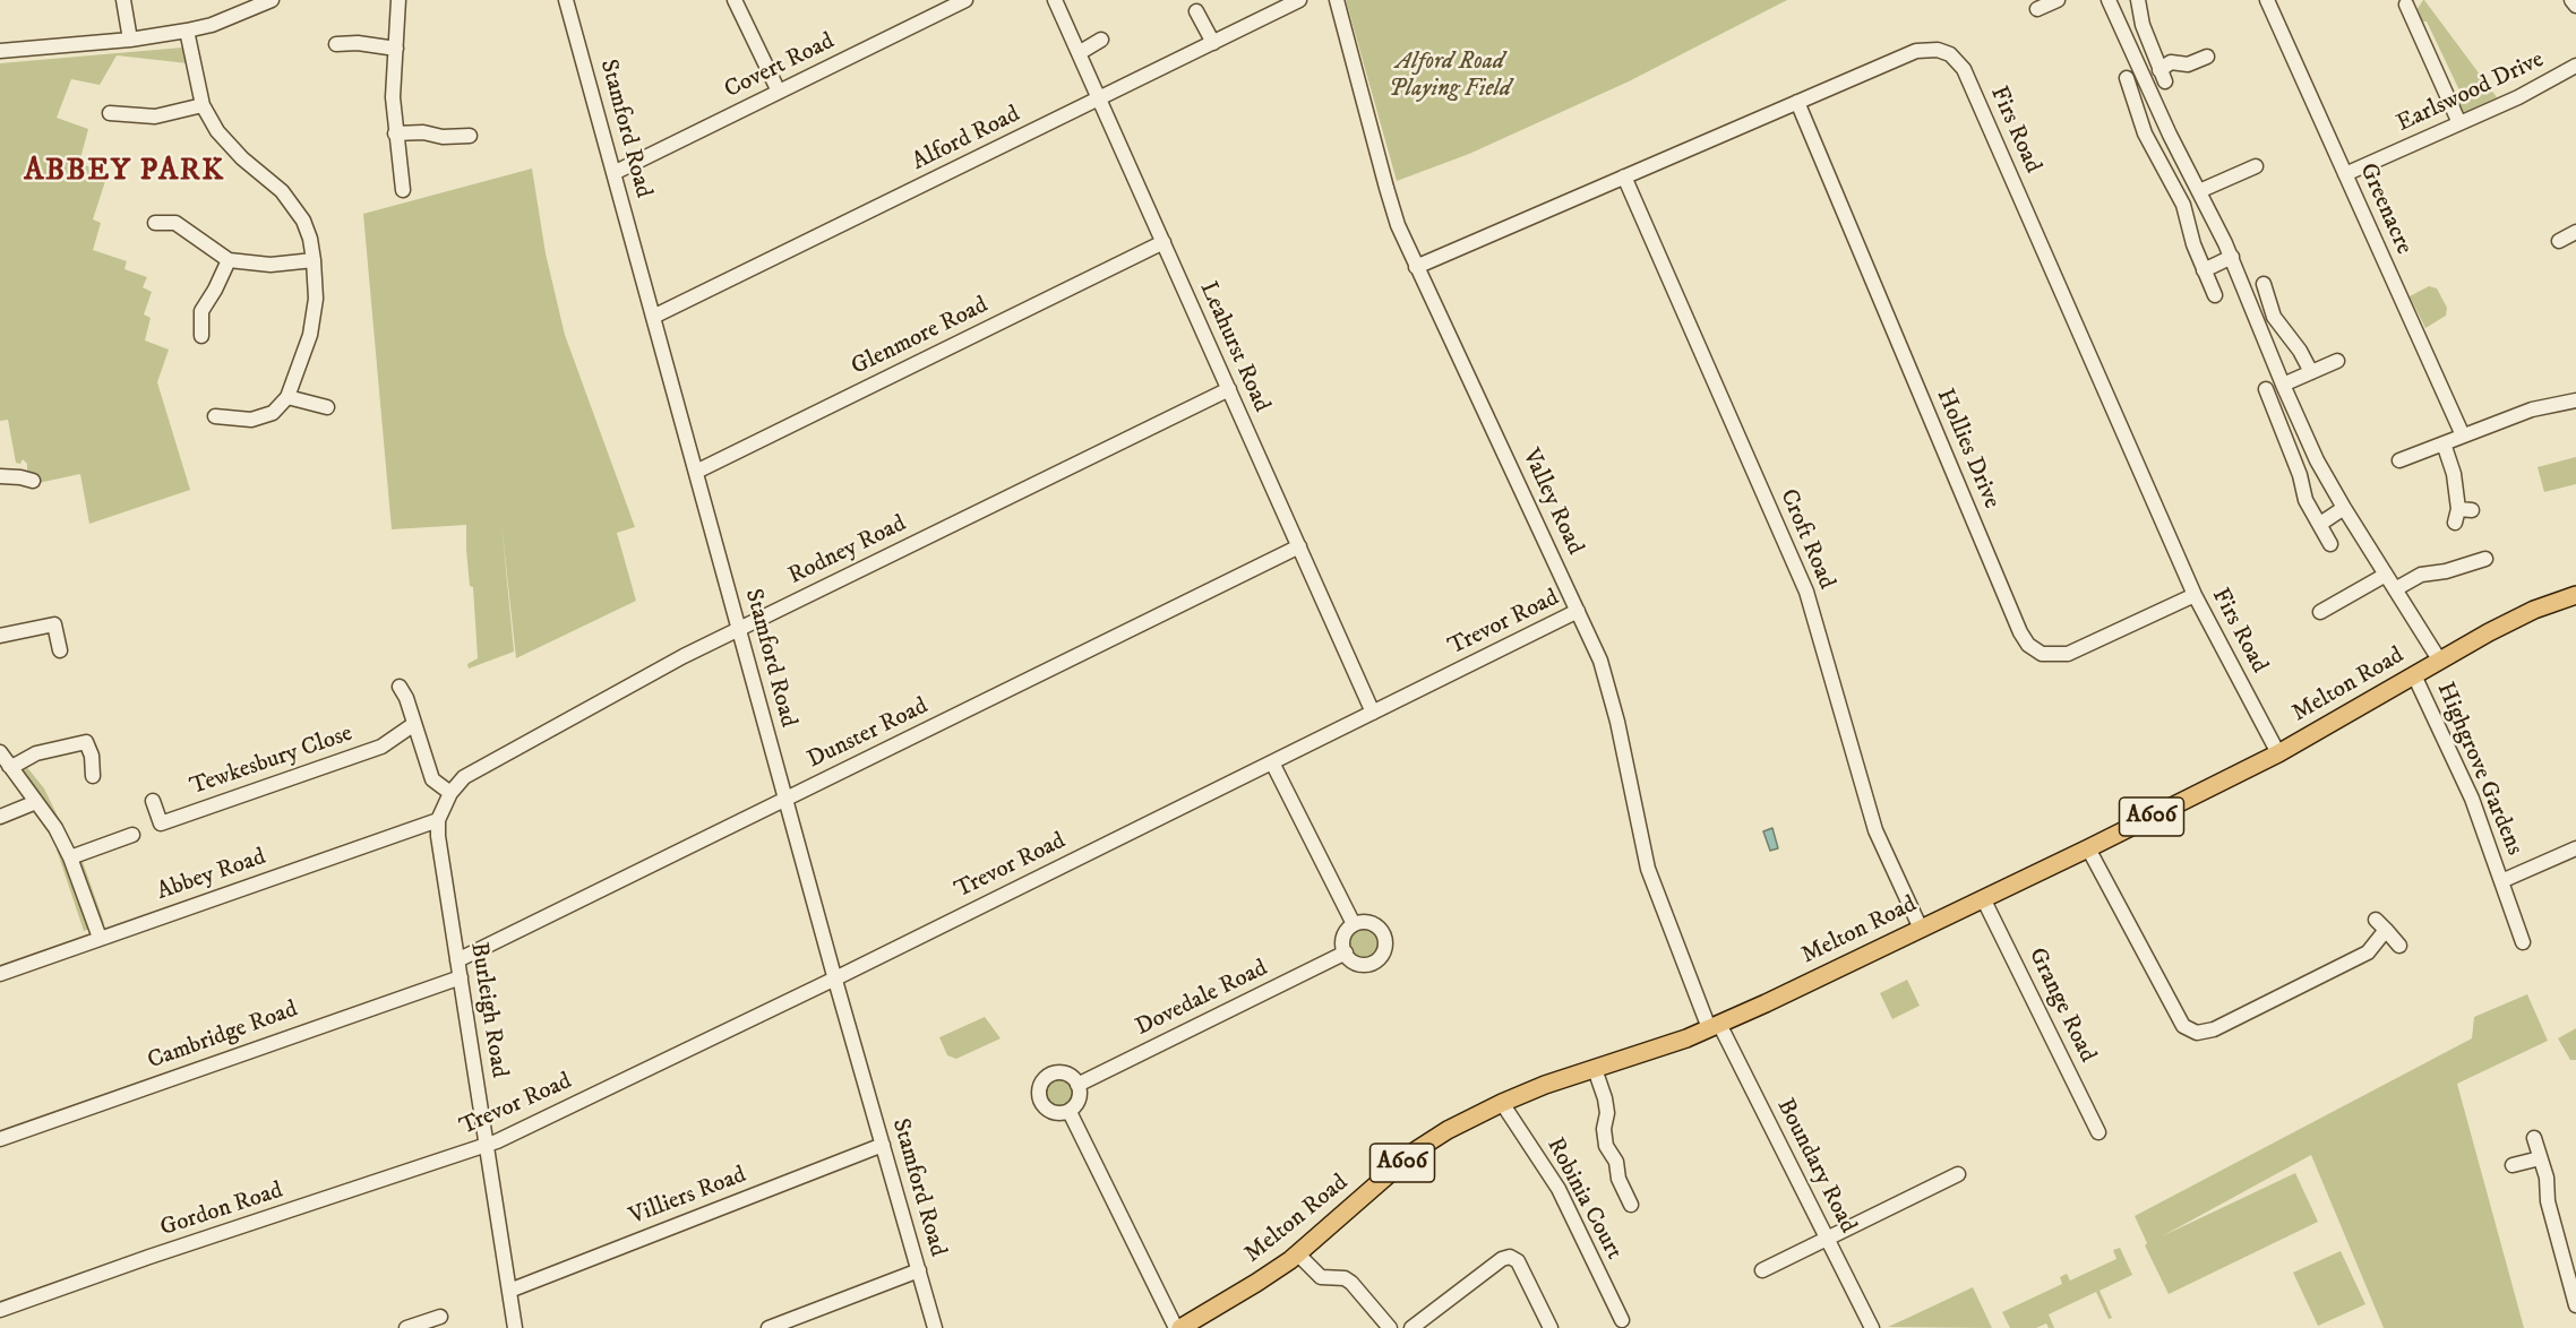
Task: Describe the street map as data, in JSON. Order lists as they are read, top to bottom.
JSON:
{
  "streets": {
    "main road": ["Melton Road", "A606"],
    "street": [
      "Covert Road",
      "Earlswood Drive",
      "Stamford Road",
      "Firs Road",
      "Alford Road",
      "Greenacre",
      "Glenmore Road",
      "Leahurst Road",
      "Hollies Drive",
      "Valley Road",
      "Croft Road",
      "Rodney Road",
      "Trevor Road",
      "Dunster Road",
      "Tewkesbury Close",
      "Highgrove Gardens",
      "Abbey Road",
      "Dovedale Road",
      "Grange Road",
      "Burleigh Road",
      "Cambridge Road",
      "Boundary Road",
      "Villiers Road",
      "Robinia Court",
      "Gordon Road"
    ]
  },
  "crossings": [
    ["Covert Road", "Stamford Road"],
    ["Earlswood Drive", "Greenacre"],
    ["Stamford Road", "Alford Road"],
    ["Stamford Road", "Glenmore Road"],
    ["Stamford Road", "Rodney Road"],
    ["Stamford Road", "Trevor Road"],
    ["Stamford Road", "Dunster Road"],
    ["Stamford Road", "Villiers Road"],
    ["Firs Road", "Hollies Drive"],
    ["Firs Road", "Valley Road"],
    ["Firs Road", "Croft Road"],
    ["Firs Road", "Melton Road"],
    ["Alford Road", "Leahurst Road"],
    ["Glenmore Road", "Leahurst Road"],
    ["Leahurst Road", "Rodney Road"],
    ["Leahurst Road", "Trevor Road"],
    ["Leahurst Road", "Dunster Road"],
    ["Valley Road", "Trevor Road"],
    ["Valley Road", "Melton Road"],
    ["Valley Road", "Boundary Road"],
    ["Croft Road", "Melton Road"],
    ["Rodney Road", "Abbey Road"],
    ["Rodney Road", "Burleigh Road"],
    ["Trevor Road", "Burleigh Road"],
    ["Trevor Road", "Gordon Road"],
    ["Melton Road", "Highgrove Gardens"],
    ["Melton Road", "Grange Road"],
    ["Melton Road", "Boundary Road"],
    ["Melton Road", "Robinia Court"],
    ["Dunster Road", "Burleigh Road"],
    ["Abbey Road", "Burleigh Road"],
    ["Burleigh Road", "Cambridge Road"],
    ["Burleigh Road", "Villiers Road"]
  ],
  "districts": ["ABBEY PARK"],
  "parks": ["Alford Road Playing Field"]
}
